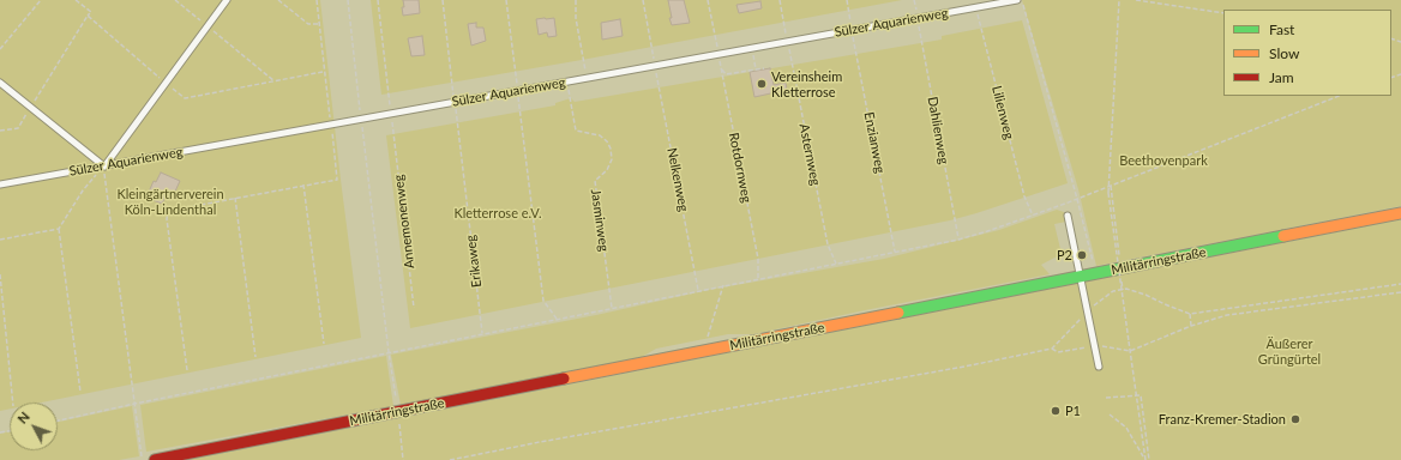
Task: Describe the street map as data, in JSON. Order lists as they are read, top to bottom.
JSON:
{
  "streets": {
    "main road": ["Militärringstraße"],
    "lane": ["Sülzer Aquarienweg"],
    "path": [
      "Lilienweg",
      "Dahlienweg",
      "Enzianweg",
      "Asternweg",
      "Rotdornweg",
      "Nelkenweg",
      "Jasminweg",
      "Annemonenweg",
      "Erikaweg"
    ]
  },
  "crossings": [
    ["Sülzer Aquarienweg", "Lilienweg"],
    ["Sülzer Aquarienweg", "Jasminweg"]
  ],
  "parks": [
    "Beethovenpark",
    "Kleingärtnerverein Köln-Lindenthal",
    "Kletterrose e.V.",
    "Äußerer Grüngürtel"
  ],
  "places": [
    "Vereinsheim Kletterrose",
    "P2",
    "P1",
    "Franz-Kremer-Stadion"
  ],
  "legend": ["Fast", "Slow", "Jam"],
  "north": "top left"
}
